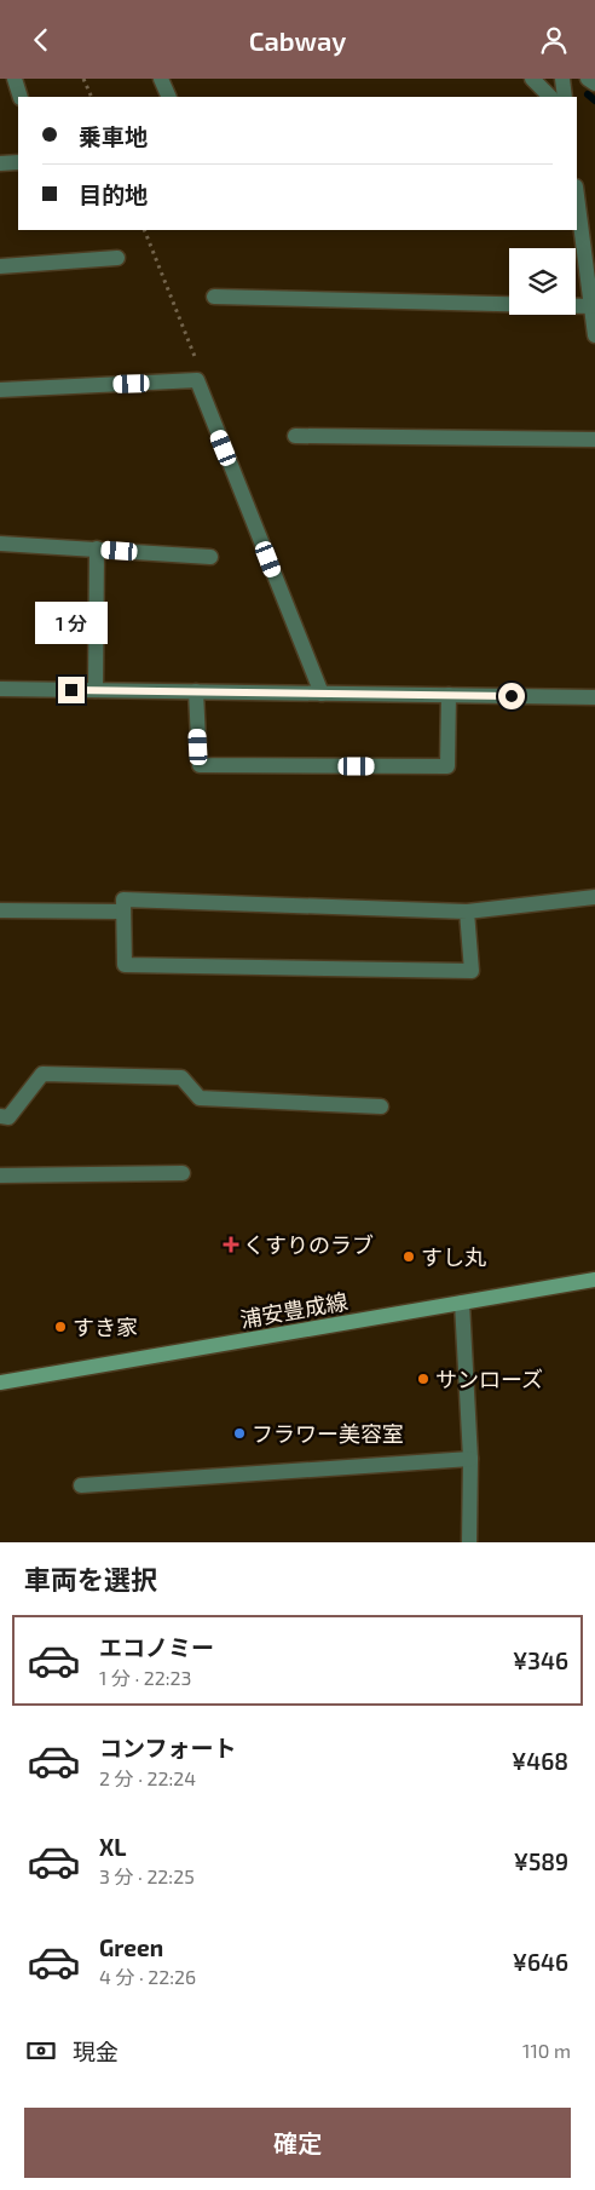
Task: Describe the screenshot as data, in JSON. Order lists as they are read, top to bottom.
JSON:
{
  "streets": {
    "main road": ["浦安豊成線"]
  },
  "places": {
    "health": ["くすりのラブ"],
    "other": [
      "すし丸",
      "すき家",
      "サンローズ",
      "フラワー美容室"
    ]
  },
  "page": {
    "header": "Cabway",
    "banner": ["乗車地", "目的地"],
    "bubble": "1 分",
    "heading": "車両を選択",
    "list": [
      {
        "name": "エコノミー",
        "note": "1 分 · 22:23",
        "value": "¥346"
      },
      {
        "name": "コンフォート",
        "note": "2 分 · 22:24",
        "value": "¥468"
      },
      {
        "name": "XL",
        "note": "3 分 · 22:25",
        "value": "¥589"
      },
      {
        "name": "Green",
        "note": "4 分 · 22:26",
        "value": "¥646"
      }
    ],
    "pay": ["現金", "110 m"],
    "buttons": "確定"
  }
}
